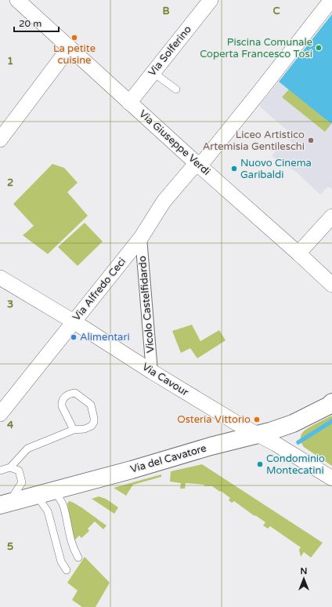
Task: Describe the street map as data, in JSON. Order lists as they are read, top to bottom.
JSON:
{
  "streets": {
    "main road": ["Via del Cavatore"],
    "street": [
      "Via Solferino",
      "Via Giuseppe Verdi",
      "Via Alfredo Ceci",
      "Vicolo Castelfidardo",
      "Via Cavour"
    ]
  },
  "crossings": [
    ["Via Solferino", "Via Giuseppe Verdi"],
    ["Via Giuseppe Verdi", "Via Alfredo Ceci"],
    ["Via Alfredo Ceci", "Vicolo Castelfidardo"],
    ["Via Alfredo Ceci", "Via Cavour"],
    ["Vicolo Castelfidardo", "Via Cavour"],
    ["Via Cavour", "Via del Cavatore"]
  ],
  "places": [
    "La petite cuisine",
    "Piscina Comunale Coperta Francesco Tosi",
    "Liceo Artistico Artemisia Gentileschi",
    "Nuovo Cinema Garibaldi",
    "Alimentari",
    "Osteria Vittorio",
    "Condominio Montecatini"
  ],
  "scale_bar": "20 m",
  "north": "top",
  "grid": {
    "columns": ["B", "C"],
    "rows": [
      "1",
      "2",
      "3",
      "4",
      "5"
    ]
  }
}
